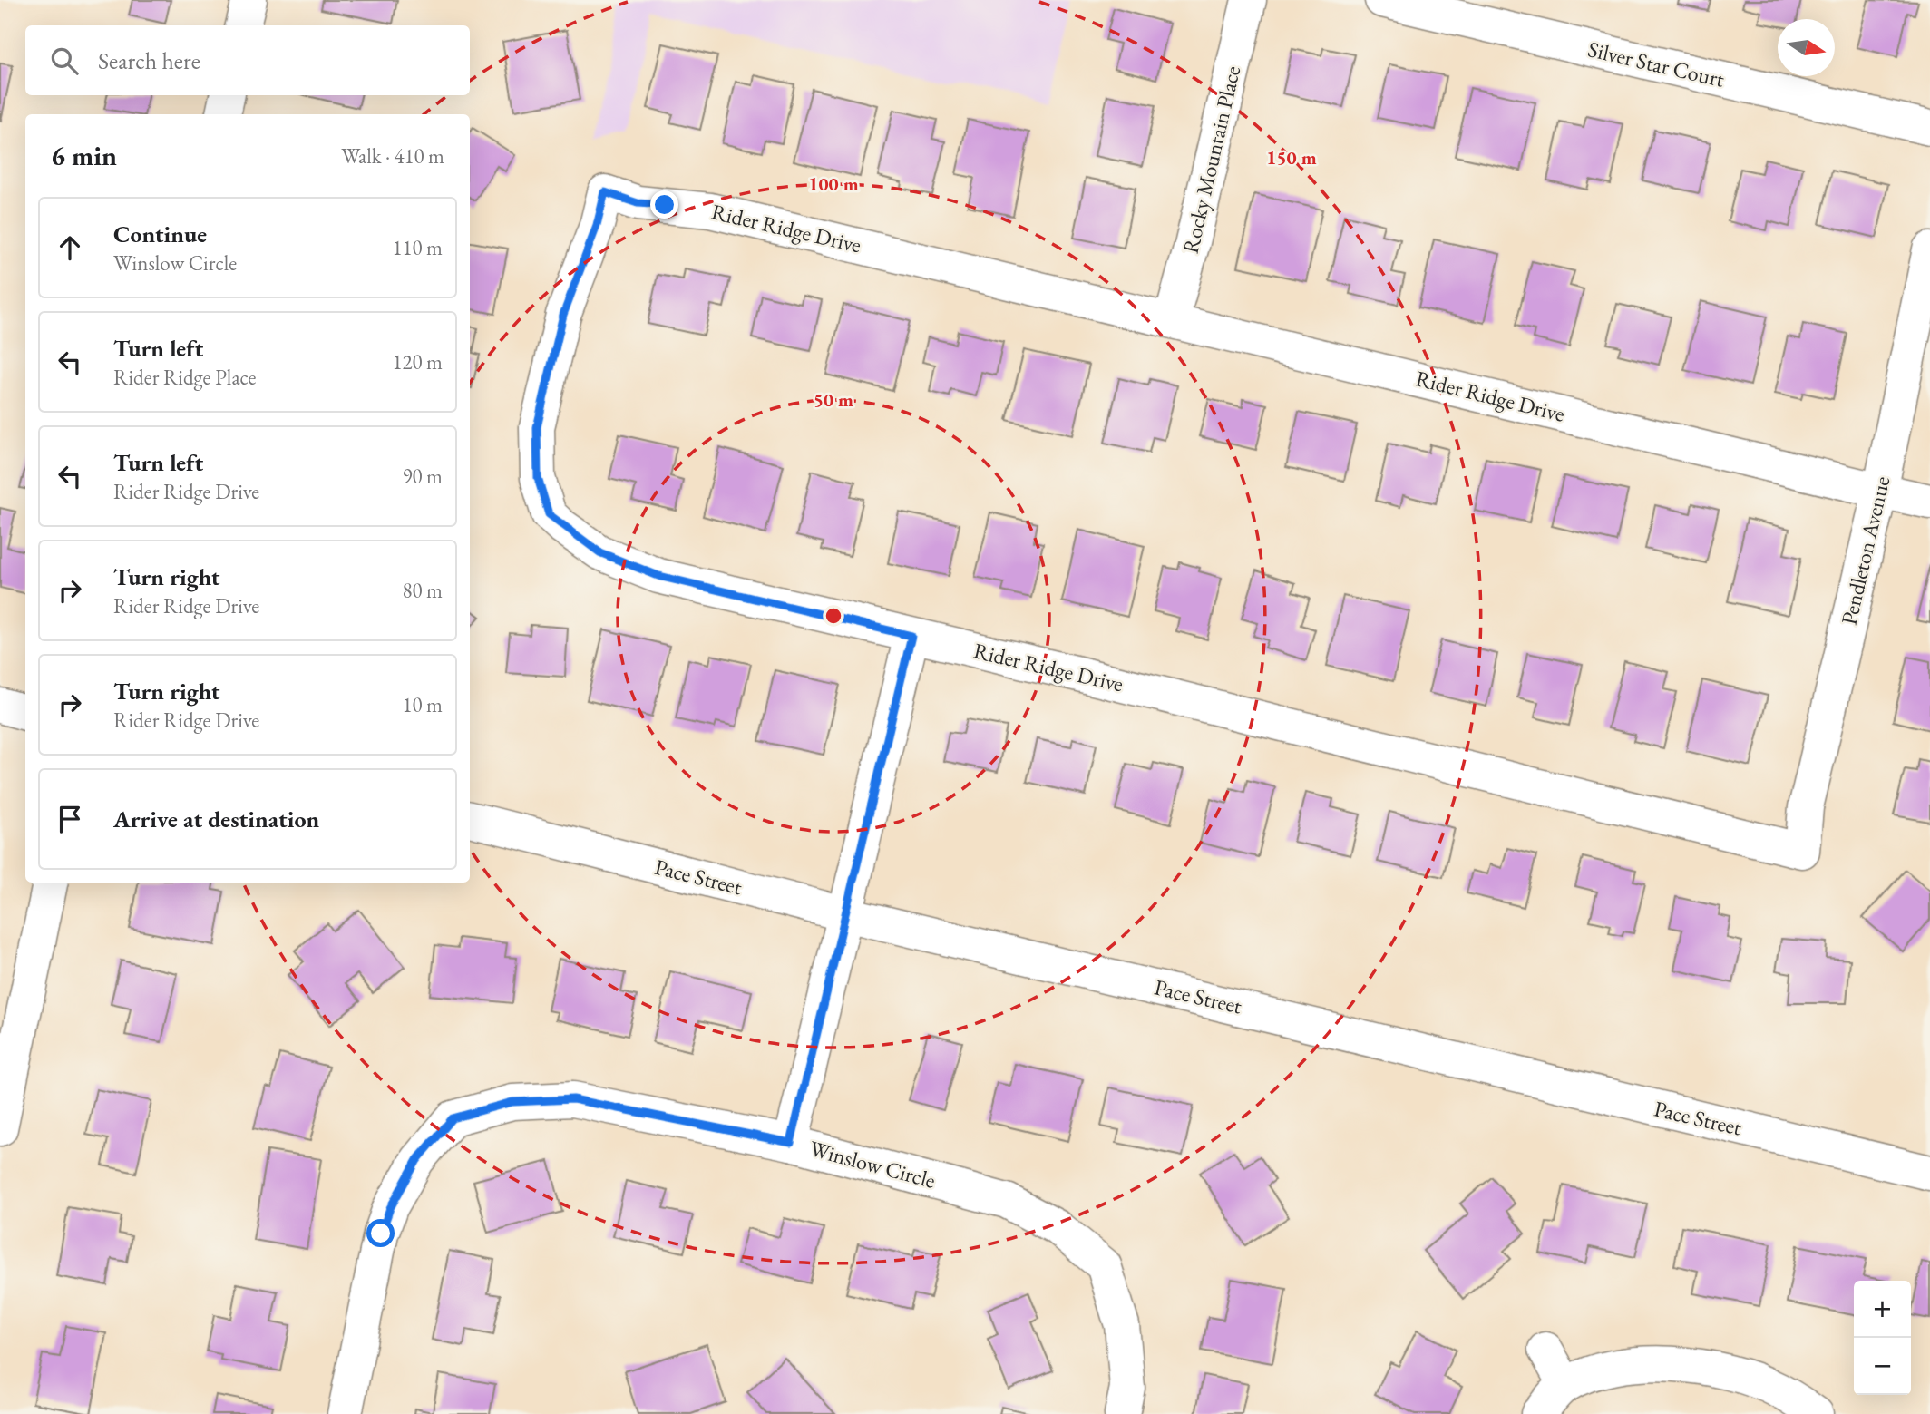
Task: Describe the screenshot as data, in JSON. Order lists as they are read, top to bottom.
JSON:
{
  "streets": {
    "street": [
      "Silver Star Court",
      "Rocky Mountain Place",
      "Rider Ridge Drive",
      "Pendleton Avenue",
      "Pace Street",
      "Winslow Circle"
    ]
  },
  "crossings": [
    ["Rocky Mountain Place", "Rider Ridge Drive"],
    ["Rider Ridge Drive", "Pendleton Avenue"]
  ],
  "north": "right",
  "page": {
    "search": "Search here",
    "heading": ["6 min", "Walk · 410 m"],
    "list": [
      ["Continue", "Winslow Circle", "110 m"],
      ["Turn left", "Rider Ridge Place", "120 m"],
      ["Turn left", "Rider Ridge Drive", "90 m"],
      ["Turn right", "Rider Ridge Drive", "80 m"],
      ["Turn right", "Rider Ridge Drive", "10 m"],
      "Arrive at destination"
    ],
    "map_buttons": ["+", "−"]
  },
  "rings": ["150 m", "100 m", "50 m"]
}
